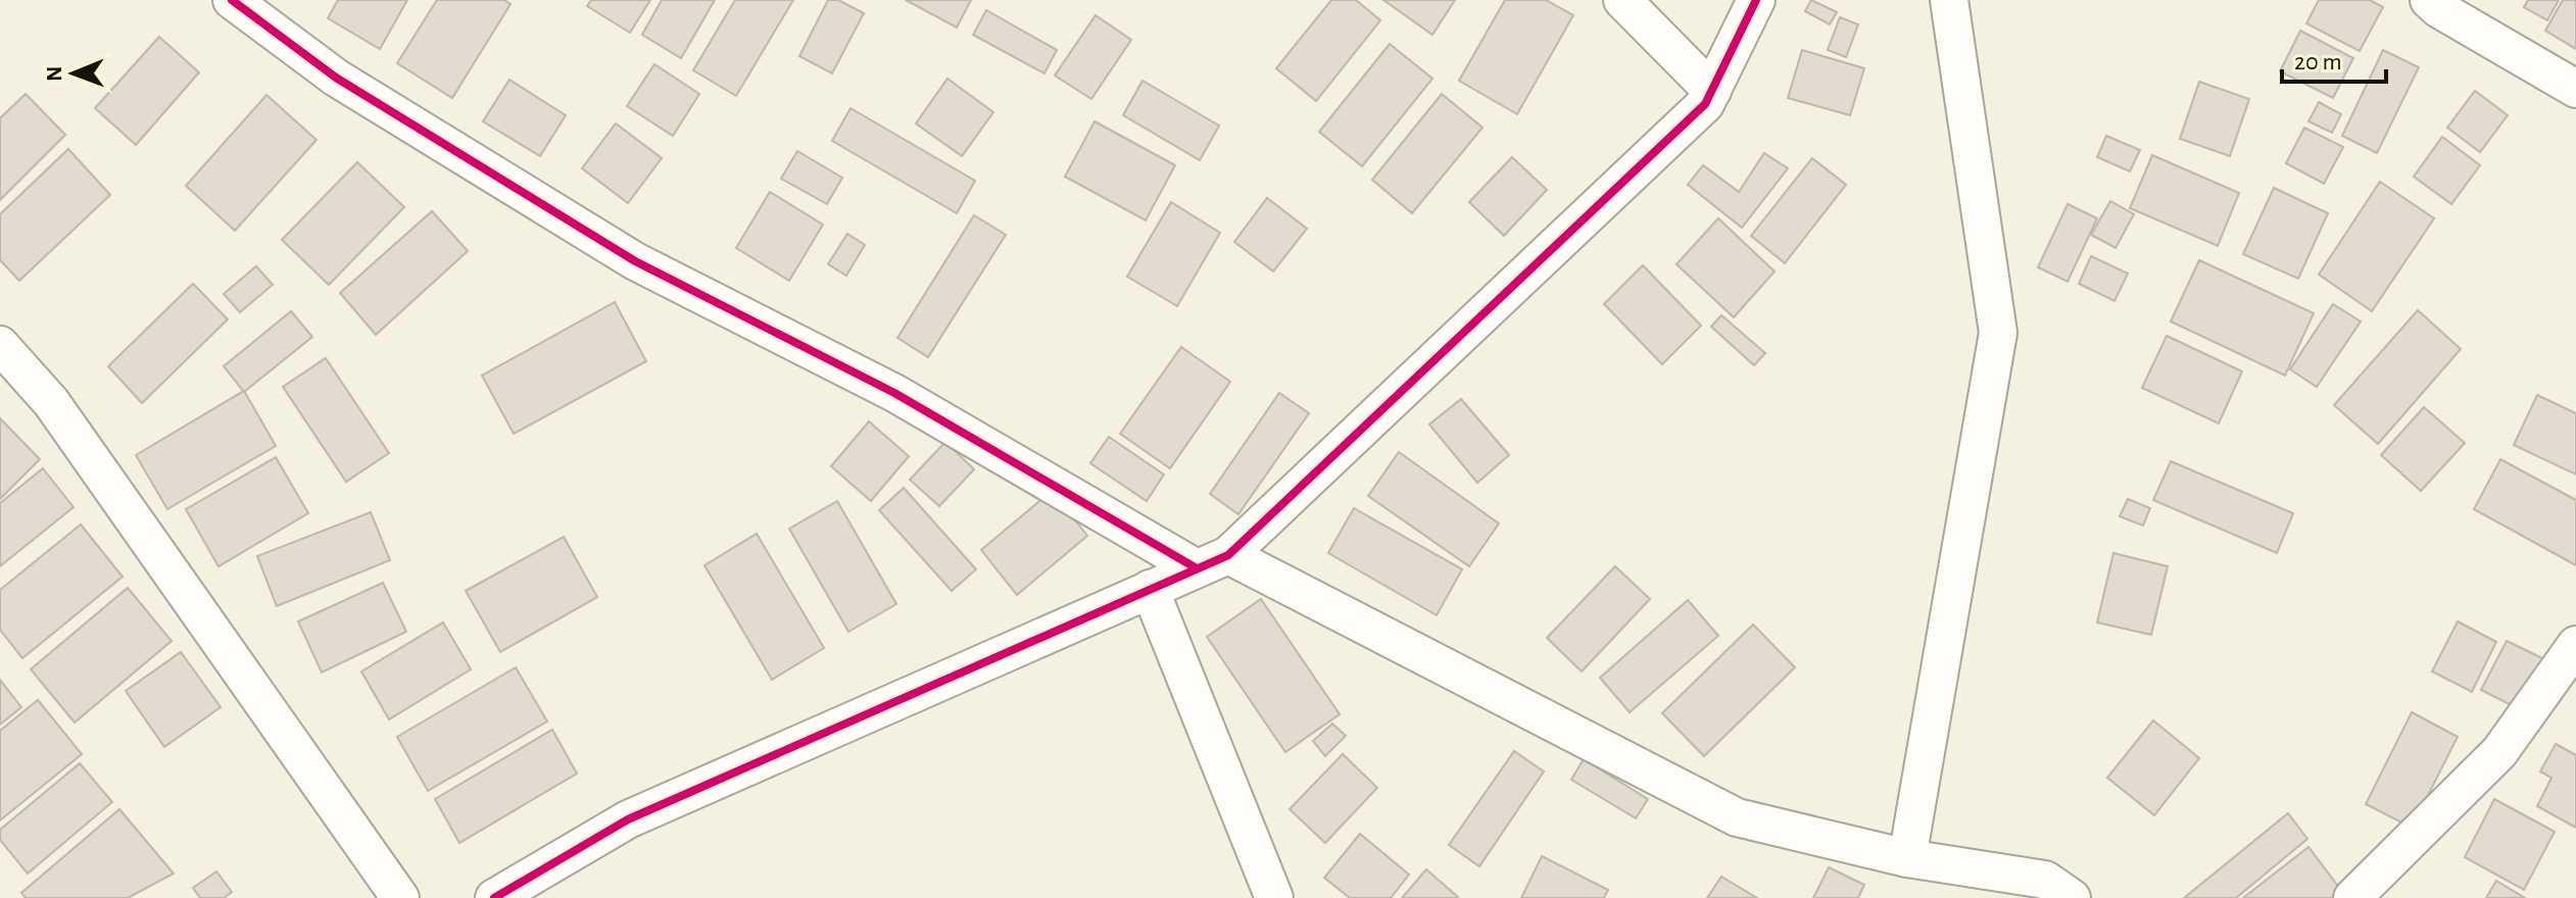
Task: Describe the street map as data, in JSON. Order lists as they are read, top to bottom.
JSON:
{
  "scale_bar": "20 m",
  "north": "left"
}
